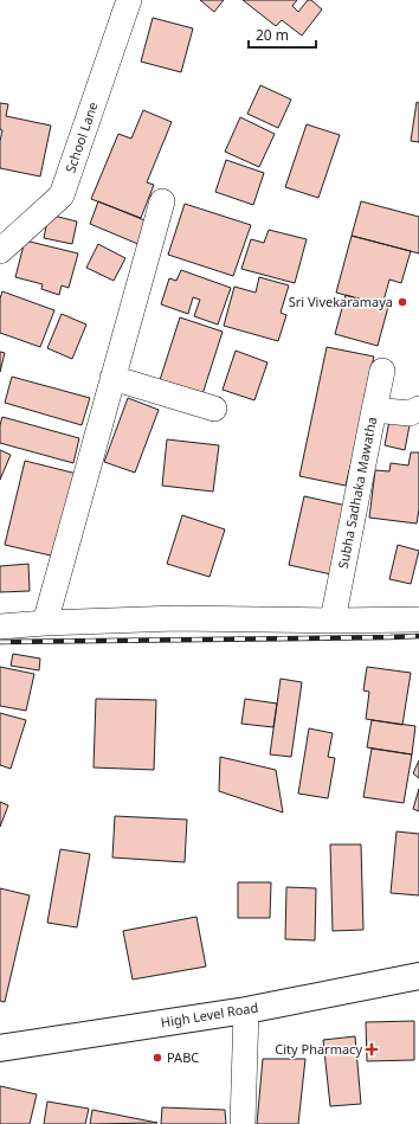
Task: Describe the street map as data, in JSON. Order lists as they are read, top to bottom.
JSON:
{
  "streets": {
    "highway": ["High Level Road"],
    "street": ["School Lane", "Subha Sadhaka Mawatha"]
  },
  "places": {
    "other": ["Sri Vivekaramaya", "PABC"],
    "health": ["City Pharmacy"]
  },
  "scale_bar": "20 m"
}
